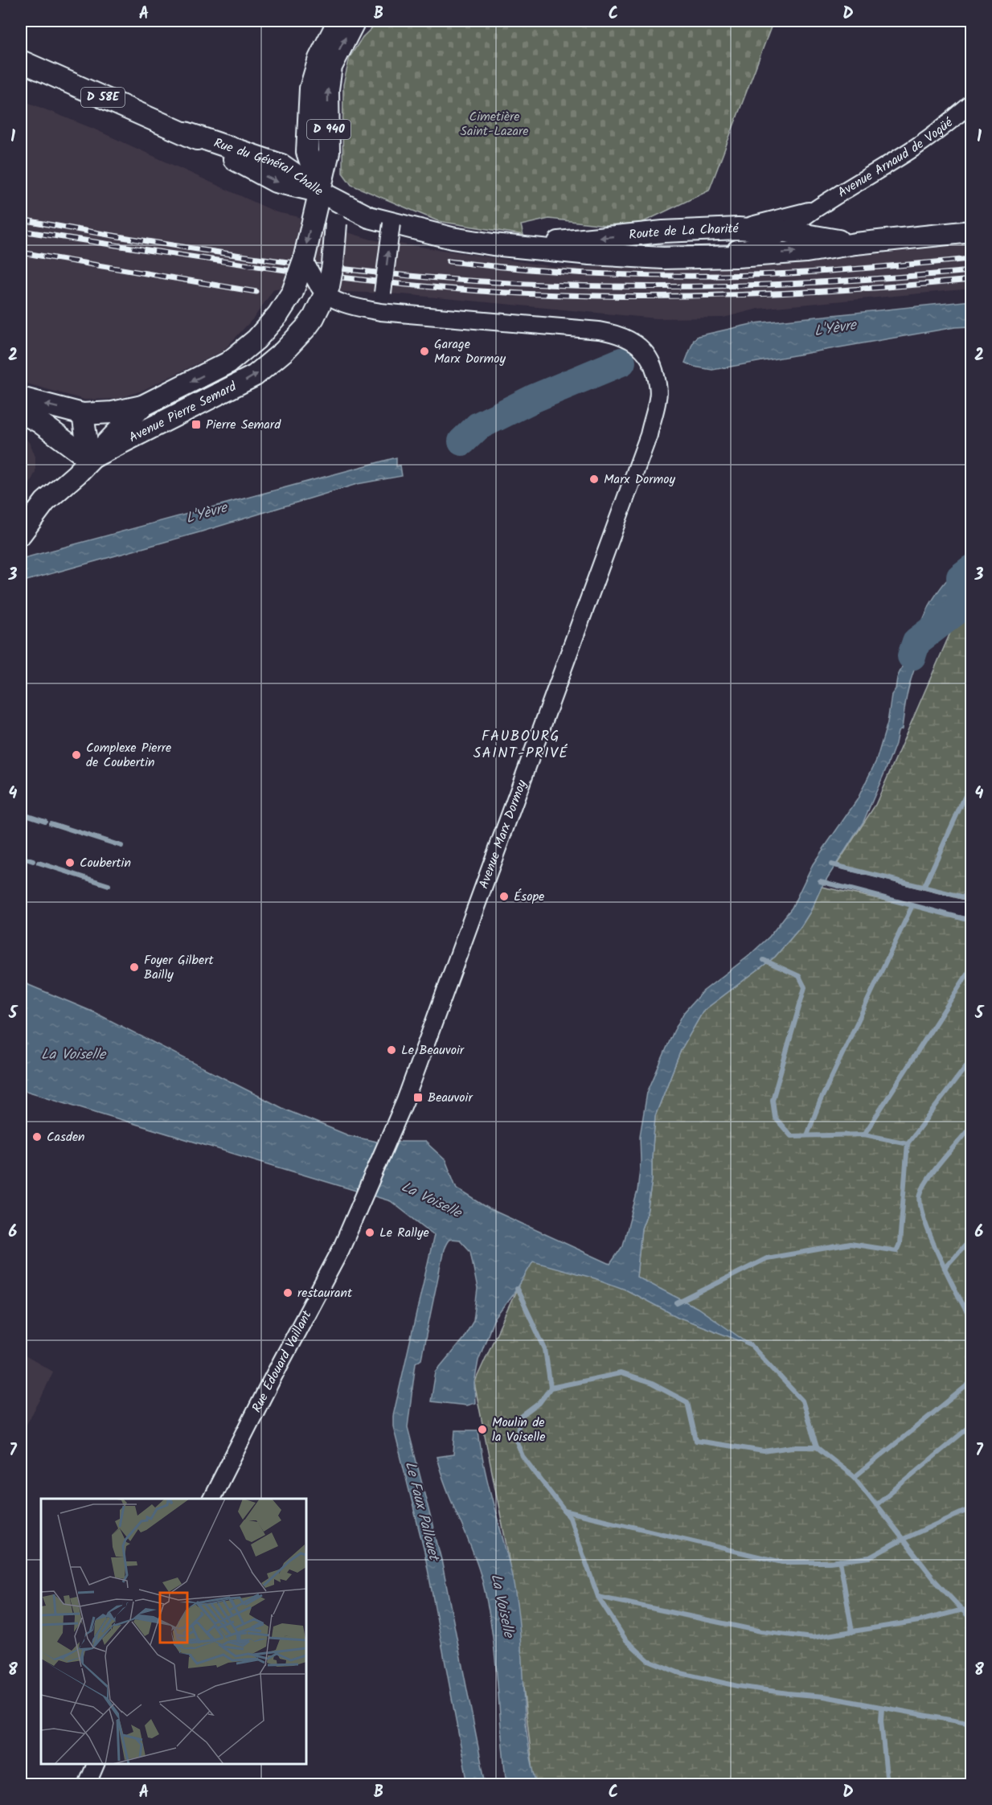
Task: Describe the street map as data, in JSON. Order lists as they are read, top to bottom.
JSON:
{
  "streets": {
    "main road": [
      "D 58E",
      "D 940",
      "Rue du Général Challe",
      "Route de La Charité",
      "Avenue Pierre Semard"
    ],
    "street": ["Avenue Arnaud de Vogüé", "Avenue Marx Dormoy", "Rue Édouard Vaillant"]
  },
  "crossings": [
    ["D 940", "Rue du Général Challe"],
    ["D 940", "Route de La Charité"],
    ["D 940", "Avenue Pierre Semard"],
    ["Rue du Général Challe", "Route de La Charité"],
    ["Rue du Général Challe", "Avenue Pierre Semard"],
    ["Route de La Charité", "Avenue Pierre Semard"],
    ["Avenue Marx Dormoy", "Rue Édouard Vaillant"]
  ],
  "districts": ["FAUBOURG SAINT-PRIVÉ"],
  "water": ["L'Yèvre", "La Voiselle", "Le Faux Pallouet"],
  "parks": ["Cimetière Saint-Lazare"],
  "places": {
    "other": [
      "Garage Marx Dormoy",
      "Marx Dormoy",
      "Complexe Pierre de Coubertin",
      "Coubertin",
      "Ésope",
      "Foyer Gilbert Bailly",
      "Le Beauvoir",
      "Casden",
      "Le Rallye",
      "restaurant",
      "Moulin de la Voiselle"
    ],
    "transit": ["Pierre Semard", "Beauvoir"]
  },
  "grid": {
    "columns": [
      "A",
      "B",
      "C",
      "D"
    ],
    "rows": [
      "1",
      "2",
      "3",
      "4",
      "5",
      "6",
      "7",
      "8"
    ]
  }
}
